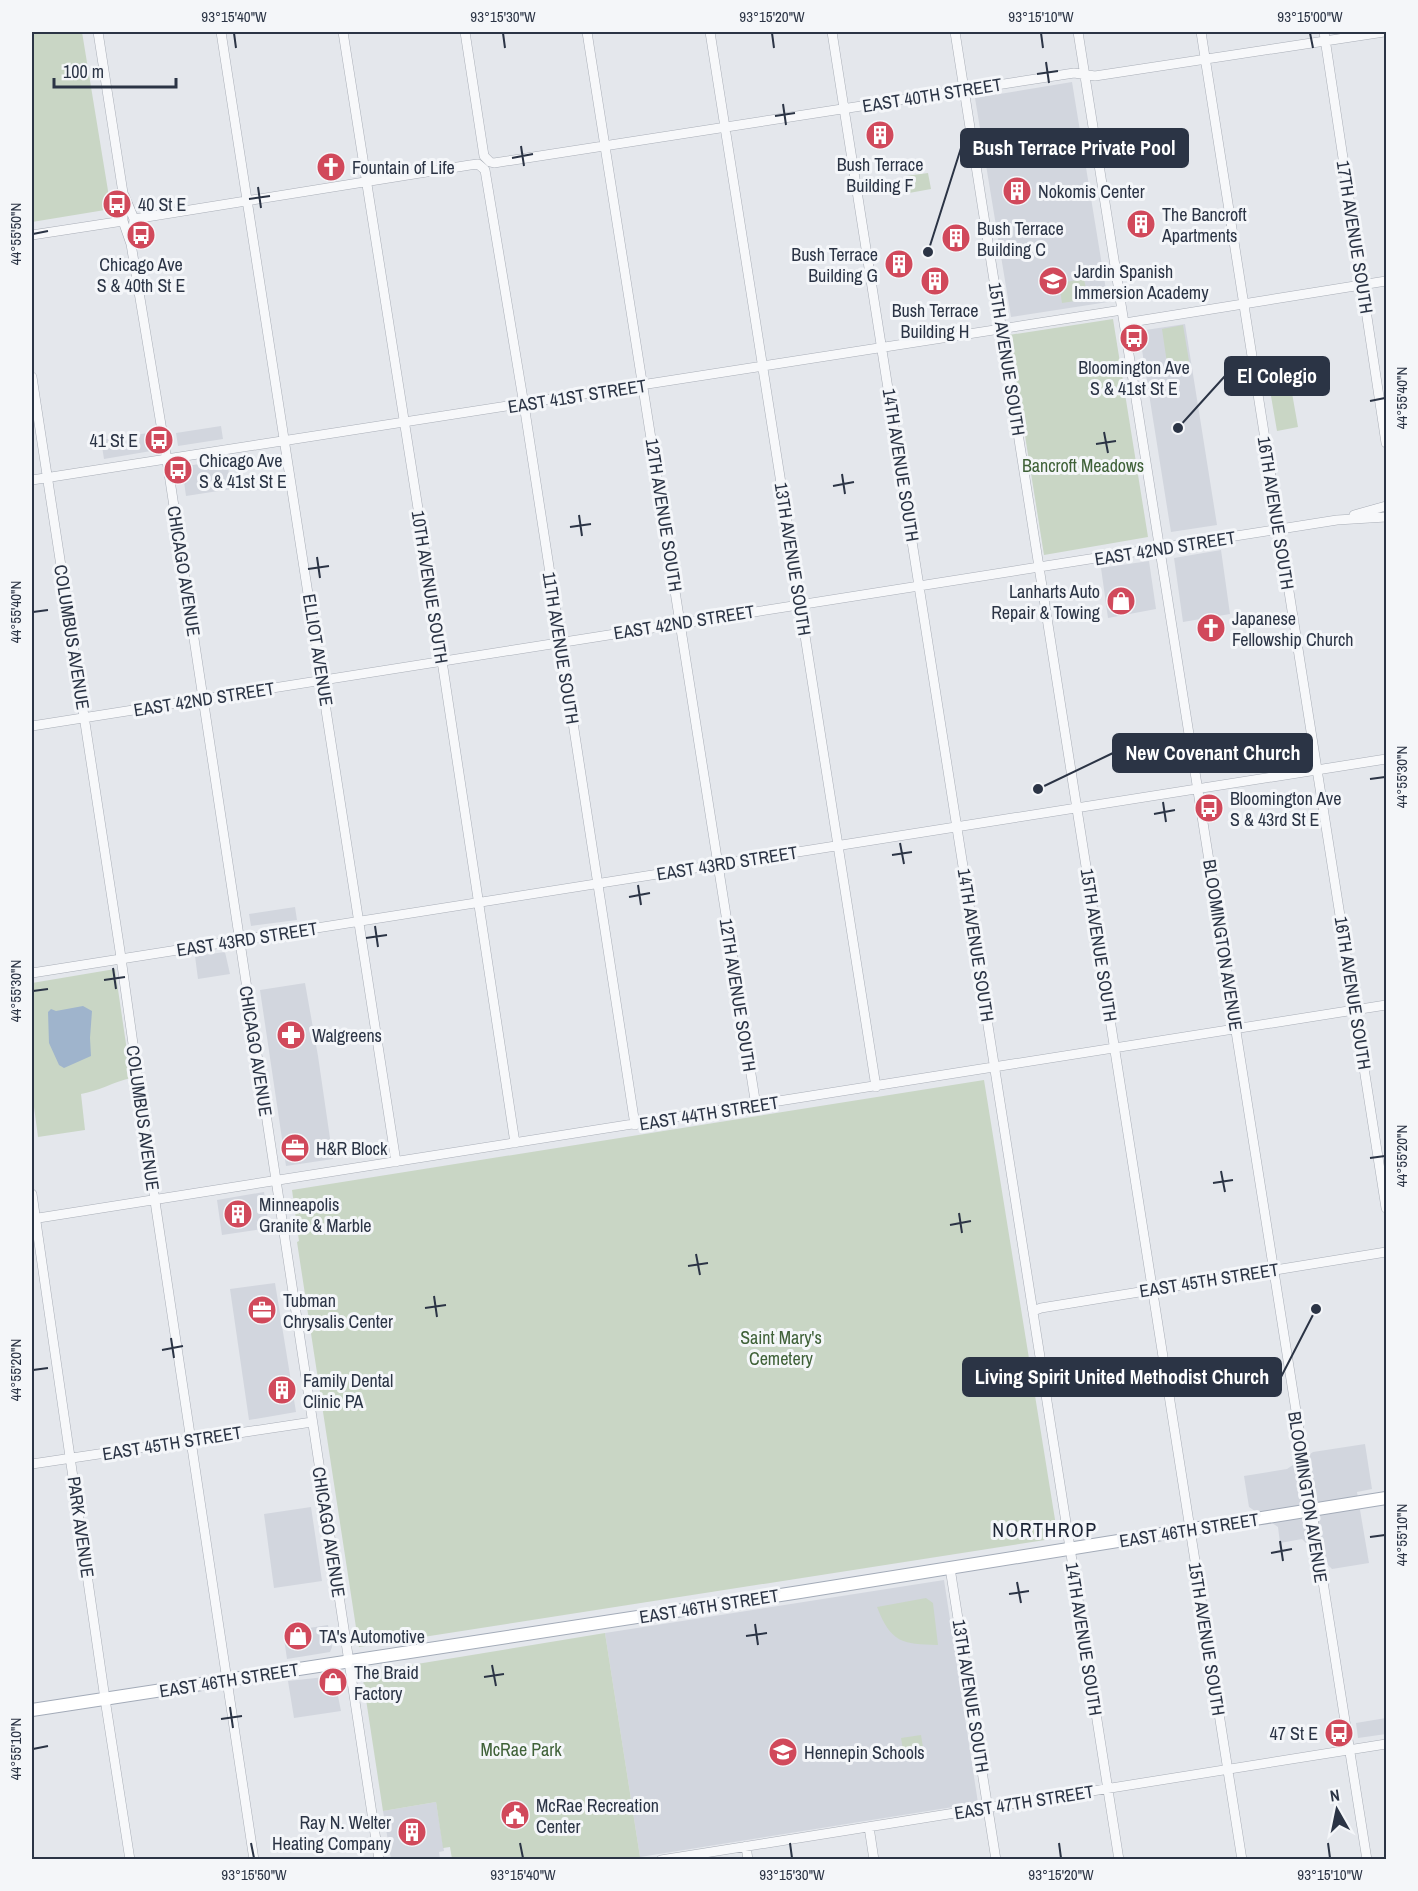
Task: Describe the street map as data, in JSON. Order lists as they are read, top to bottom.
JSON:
{
  "streets": {
    "main road": ["EAST 46TH STREET"],
    "street": [
      "EAST 40TH STREET",
      "17TH AVENUE SOUTH",
      "15TH AVENUE SOUTH",
      "EAST 41ST STREET",
      "14TH AVENUE SOUTH",
      "16TH AVENUE SOUTH",
      "12TH AVENUE SOUTH",
      "EAST 42ND STREET",
      "13TH AVENUE SOUTH",
      "CHICAGO AVENUE",
      "10TH AVENUE SOUTH",
      "COLUMBUS AVENUE",
      "11TH AVENUE SOUTH",
      "ELLIOT AVENUE",
      "EAST 43RD STREET",
      "BLOOMINGTON AVENUE",
      "EAST 44TH STREET",
      "EAST 45TH STREET",
      "PARK AVENUE",
      "EAST 47TH STREET"
    ]
  },
  "crossings": [
    ["EAST 40TH STREET", "17TH AVENUE SOUTH"],
    ["EAST 40TH STREET", "15TH AVENUE SOUTH"],
    ["EAST 40TH STREET", "14TH AVENUE SOUTH"],
    ["EAST 40TH STREET", "16TH AVENUE SOUTH"],
    ["EAST 40TH STREET", "12TH AVENUE SOUTH"],
    ["EAST 40TH STREET", "13TH AVENUE SOUTH"],
    ["EAST 40TH STREET", "BLOOMINGTON AVENUE"],
    ["15TH AVENUE SOUTH", "EAST 41ST STREET"],
    ["15TH AVENUE SOUTH", "EAST 42ND STREET"],
    ["15TH AVENUE SOUTH", "EAST 43RD STREET"],
    ["15TH AVENUE SOUTH", "EAST 44TH STREET"],
    ["15TH AVENUE SOUTH", "EAST 45TH STREET"],
    ["15TH AVENUE SOUTH", "EAST 46TH STREET"],
    ["15TH AVENUE SOUTH", "EAST 47TH STREET"],
    ["EAST 41ST STREET", "14TH AVENUE SOUTH"],
    ["EAST 41ST STREET", "12TH AVENUE SOUTH"],
    ["EAST 41ST STREET", "13TH AVENUE SOUTH"],
    ["EAST 41ST STREET", "CHICAGO AVENUE"],
    ["EAST 41ST STREET", "10TH AVENUE SOUTH"],
    ["EAST 41ST STREET", "COLUMBUS AVENUE"],
    ["EAST 41ST STREET", "11TH AVENUE SOUTH"],
    ["EAST 41ST STREET", "ELLIOT AVENUE"],
    ["EAST 41ST STREET", "BLOOMINGTON AVENUE"],
    ["14TH AVENUE SOUTH", "EAST 42ND STREET"],
    ["14TH AVENUE SOUTH", "EAST 43RD STREET"],
    ["14TH AVENUE SOUTH", "EAST 44TH STREET"],
    ["14TH AVENUE SOUTH", "EAST 45TH STREET"],
    ["14TH AVENUE SOUTH", "EAST 46TH STREET"],
    ["14TH AVENUE SOUTH", "EAST 47TH STREET"],
    ["16TH AVENUE SOUTH", "EAST 42ND STREET"],
    ["16TH AVENUE SOUTH", "EAST 43RD STREET"],
    ["16TH AVENUE SOUTH", "EAST 44TH STREET"],
    ["12TH AVENUE SOUTH", "EAST 42ND STREET"],
    ["12TH AVENUE SOUTH", "EAST 43RD STREET"],
    ["12TH AVENUE SOUTH", "EAST 44TH STREET"],
    ["EAST 42ND STREET", "13TH AVENUE SOUTH"],
    ["EAST 42ND STREET", "CHICAGO AVENUE"],
    ["EAST 42ND STREET", "10TH AVENUE SOUTH"],
    ["EAST 42ND STREET", "COLUMBUS AVENUE"],
    ["EAST 42ND STREET", "11TH AVENUE SOUTH"],
    ["EAST 42ND STREET", "ELLIOT AVENUE"],
    ["EAST 42ND STREET", "BLOOMINGTON AVENUE"],
    ["13TH AVENUE SOUTH", "EAST 43RD STREET"],
    ["13TH AVENUE SOUTH", "EAST 44TH STREET"],
    ["13TH AVENUE SOUTH", "EAST 46TH STREET"],
    ["13TH AVENUE SOUTH", "EAST 47TH STREET"],
    ["CHICAGO AVENUE", "EAST 43RD STREET"],
    ["CHICAGO AVENUE", "EAST 44TH STREET"],
    ["CHICAGO AVENUE", "EAST 45TH STREET"],
    ["CHICAGO AVENUE", "EAST 46TH STREET"],
    ["10TH AVENUE SOUTH", "11TH AVENUE SOUTH"],
    ["10TH AVENUE SOUTH", "EAST 43RD STREET"],
    ["10TH AVENUE SOUTH", "EAST 44TH STREET"],
    ["COLUMBUS AVENUE", "EAST 43RD STREET"],
    ["COLUMBUS AVENUE", "EAST 44TH STREET"],
    ["COLUMBUS AVENUE", "EAST 45TH STREET"],
    ["COLUMBUS AVENUE", "EAST 46TH STREET"],
    ["11TH AVENUE SOUTH", "EAST 43RD STREET"],
    ["11TH AVENUE SOUTH", "EAST 44TH STREET"],
    ["ELLIOT AVENUE", "EAST 43RD STREET"],
    ["ELLIOT AVENUE", "EAST 44TH STREET"],
    ["EAST 43RD STREET", "BLOOMINGTON AVENUE"],
    ["BLOOMINGTON AVENUE", "EAST 44TH STREET"],
    ["BLOOMINGTON AVENUE", "EAST 45TH STREET"],
    ["BLOOMINGTON AVENUE", "EAST 46TH STREET"],
    ["BLOOMINGTON AVENUE", "EAST 47TH STREET"],
    ["EAST 44TH STREET", "PARK AVENUE"],
    ["EAST 45TH STREET", "PARK AVENUE"],
    ["PARK AVENUE", "EAST 46TH STREET"]
  ],
  "districts": ["NORTHROP"],
  "parks": ["Bancroft Meadows", "Saint Mary's Cemetery", "McRae Park"],
  "places": {
    "building": [
      "Bush Terrace Building F",
      "Nokomis Center",
      "The Bancroft Apartments",
      "Bush Terrace Building C",
      "Bush Terrace Building G",
      "Bush Terrace Building H",
      "Minneapolis Granite & Marble",
      "Family Dental Clinic PA",
      "Ray N. Welter Heating Company"
    ],
    "church": ["Fountain of Life", "Japanese Fellowship Church"],
    "bus stop": [
      "40 St E",
      "Chicago Ave S & 40th St E",
      "Bloomington Ave S & 41st St E",
      "41 St E",
      "Chicago Ave S & 41st St E",
      "Bloomington Ave S & 43rd St E",
      "47 St E"
    ],
    "other": [
      "Bush Terrace Private Pool",
      "El Colegio",
      "New Covenant Church",
      "Living Spirit United Methodist Church"
    ],
    "school or university": ["Jardin Spanish Immersion Academy", "Hennepin Schools"],
    "shop": ["Lanharts Auto Repair & Towing", "TA's Automotive", "The Braid Factory"],
    "pharmacy": ["Walgreens"],
    "office": ["H&R Block", "Tubman Chrysalis Center"],
    "public building": ["McRae Recreation Center"]
  },
  "scale_bar": "100 m",
  "north": "top",
  "coordinates": [
    "93°15'40\"W",
    "93°15'30\"W",
    "93°15'20\"W",
    "93°15'10\"W",
    "93°15'00\"W",
    "44°55'50\"N",
    "44°55'40\"N",
    "44°55'30\"N",
    "44°55'20\"N",
    "44°55'10\"N",
    "93°15'50\"W"
  ]
}
